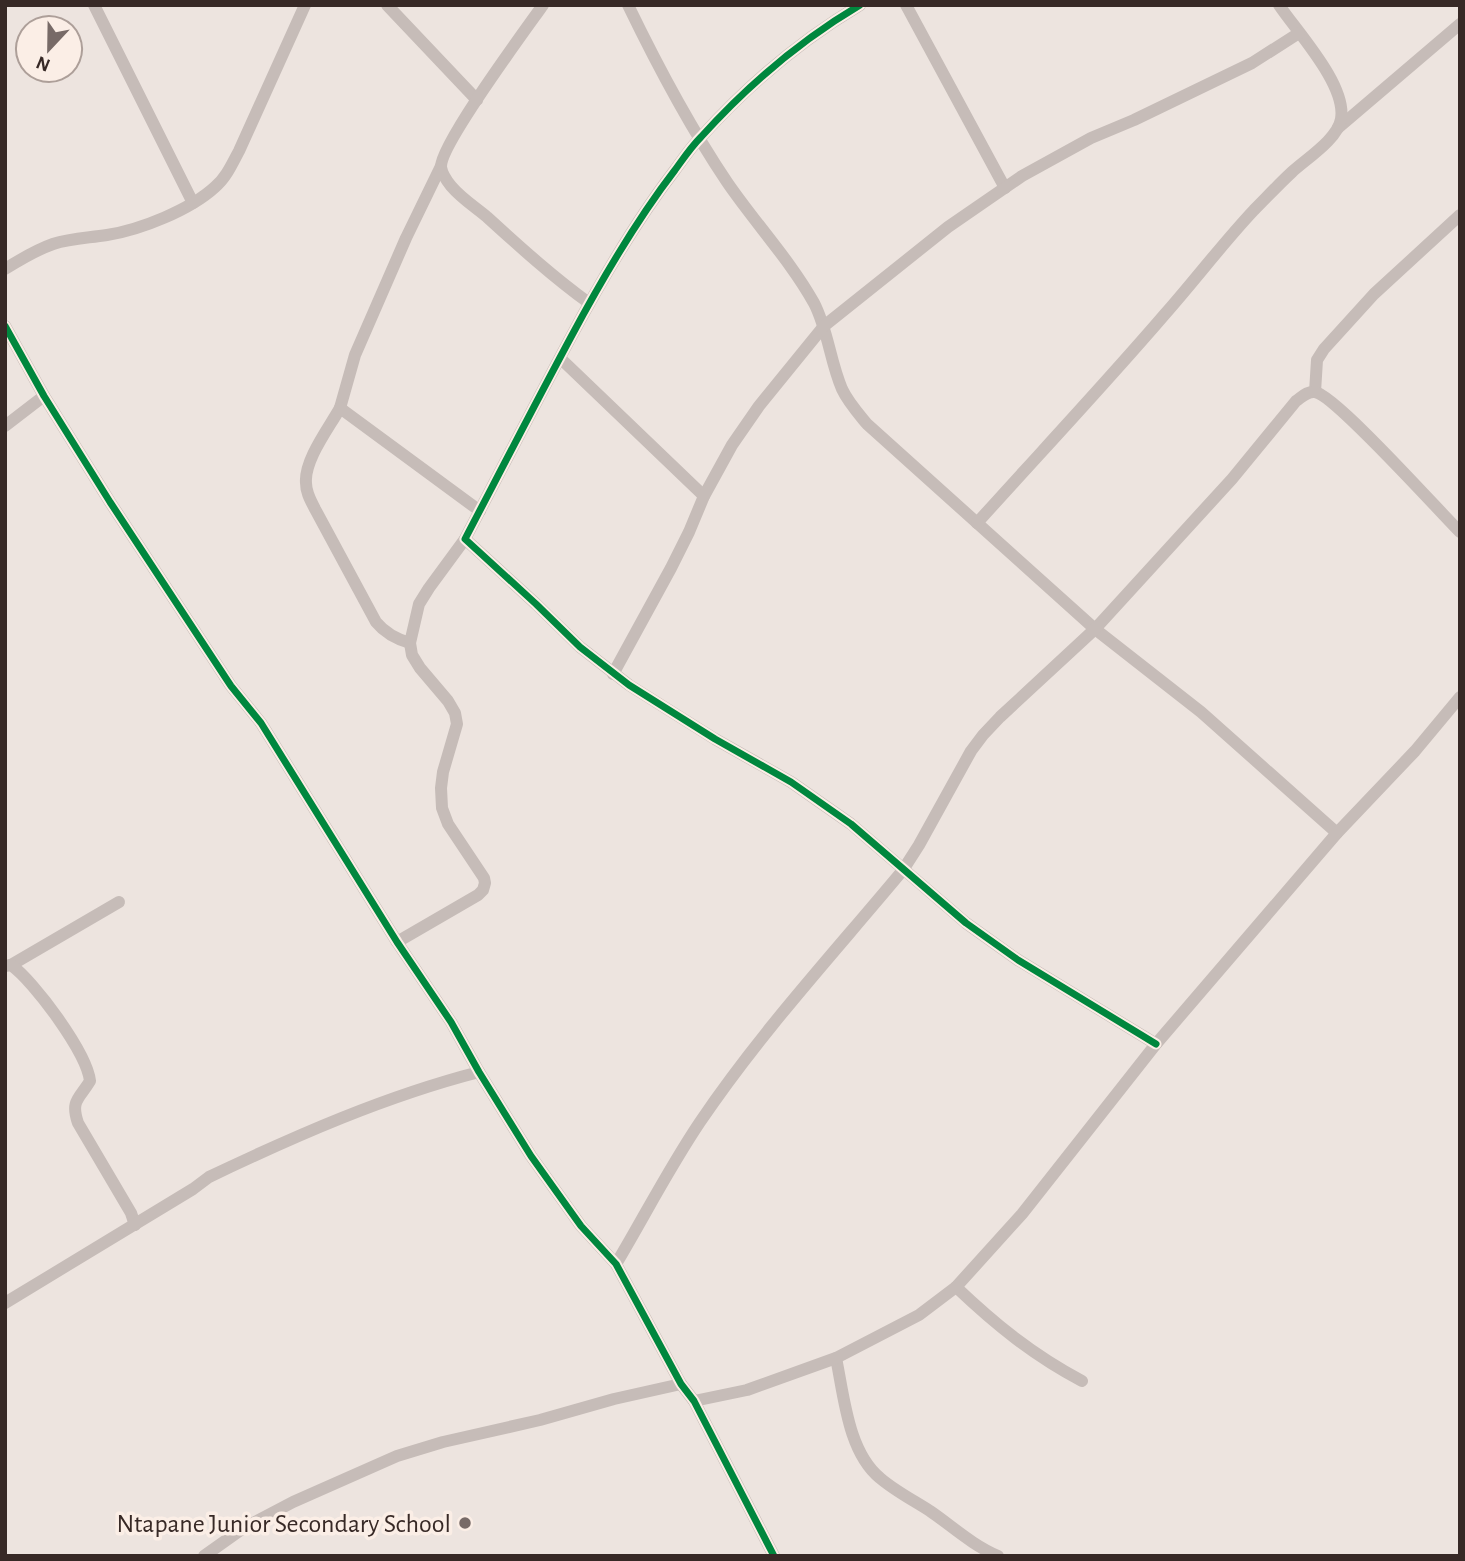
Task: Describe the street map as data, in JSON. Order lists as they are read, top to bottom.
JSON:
{
  "places": ["Ntapane Junior Secondary School"],
  "north": "bottom"
}
